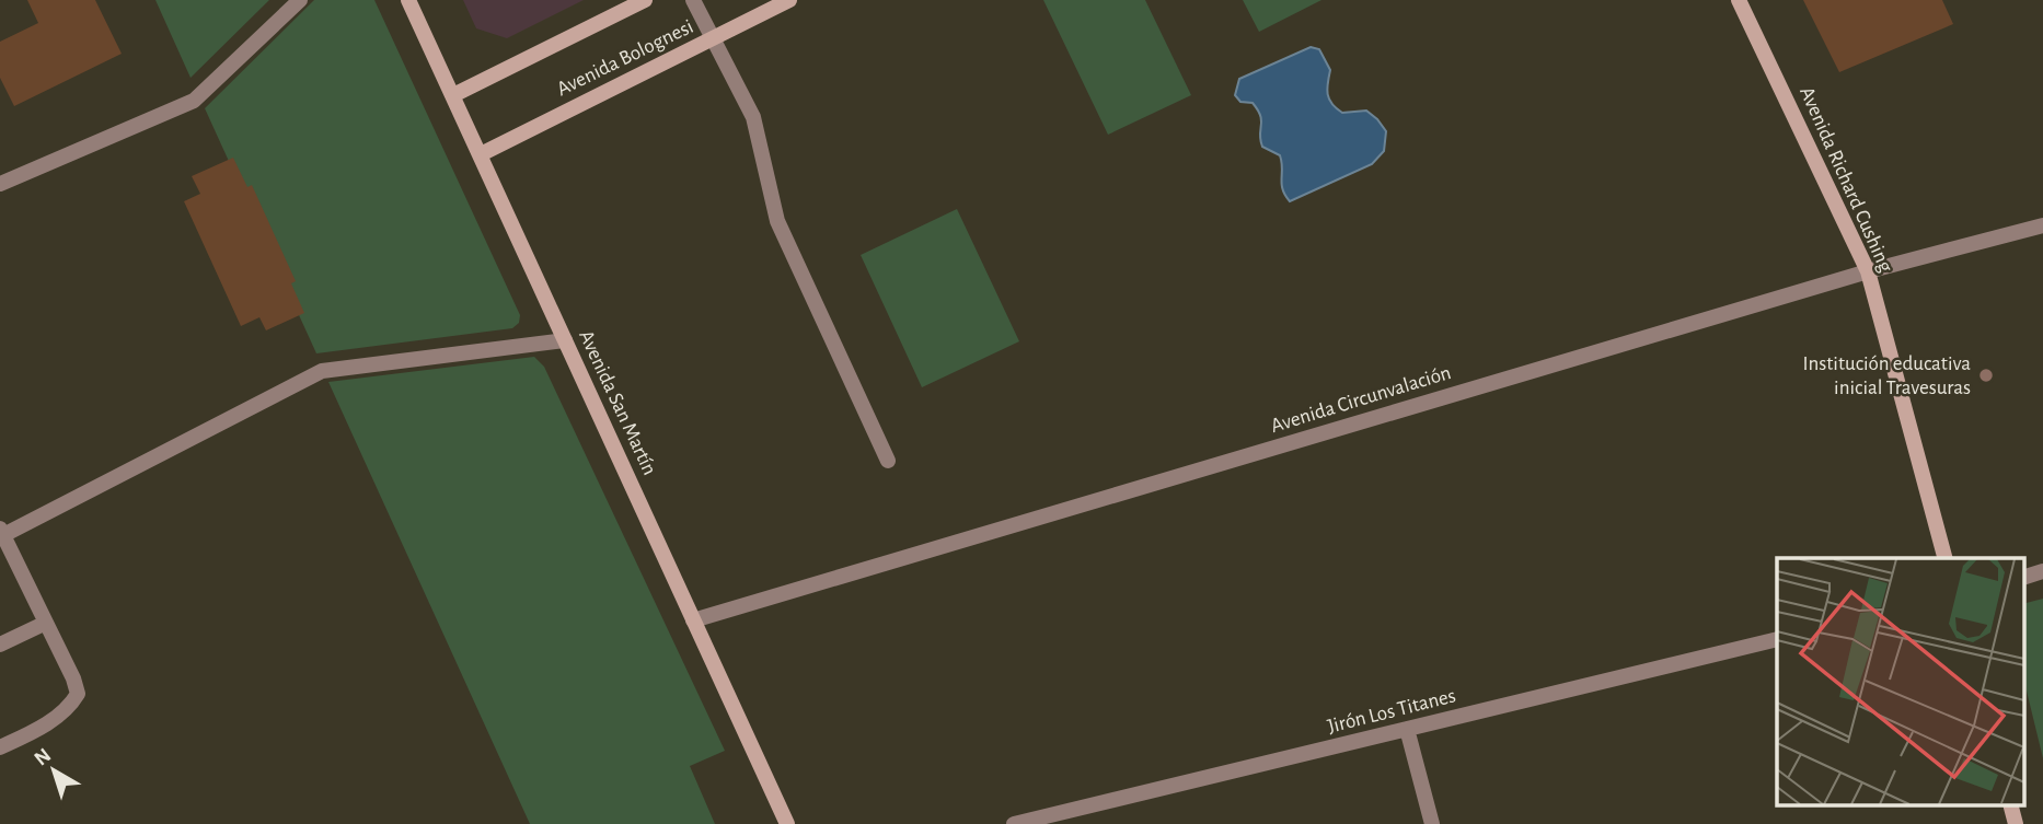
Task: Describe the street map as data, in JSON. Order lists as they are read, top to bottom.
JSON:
{
  "streets": {
    "main road": ["Avenida Bolognesi", "Avenida Richard Cushing", "Avenida San Martín"],
    "street": ["Avenida Circunvalación", "Jirón Los Titanes"]
  },
  "crossings": [
    ["Avenida Bolognesi", "Avenida San Martín"],
    ["Avenida Richard Cushing", "Avenida Circunvalación"],
    ["Avenida Circunvalación", "Avenida San Martín"]
  ],
  "places": ["Institución educativa inicial Travesuras"],
  "north": "top left"
}
